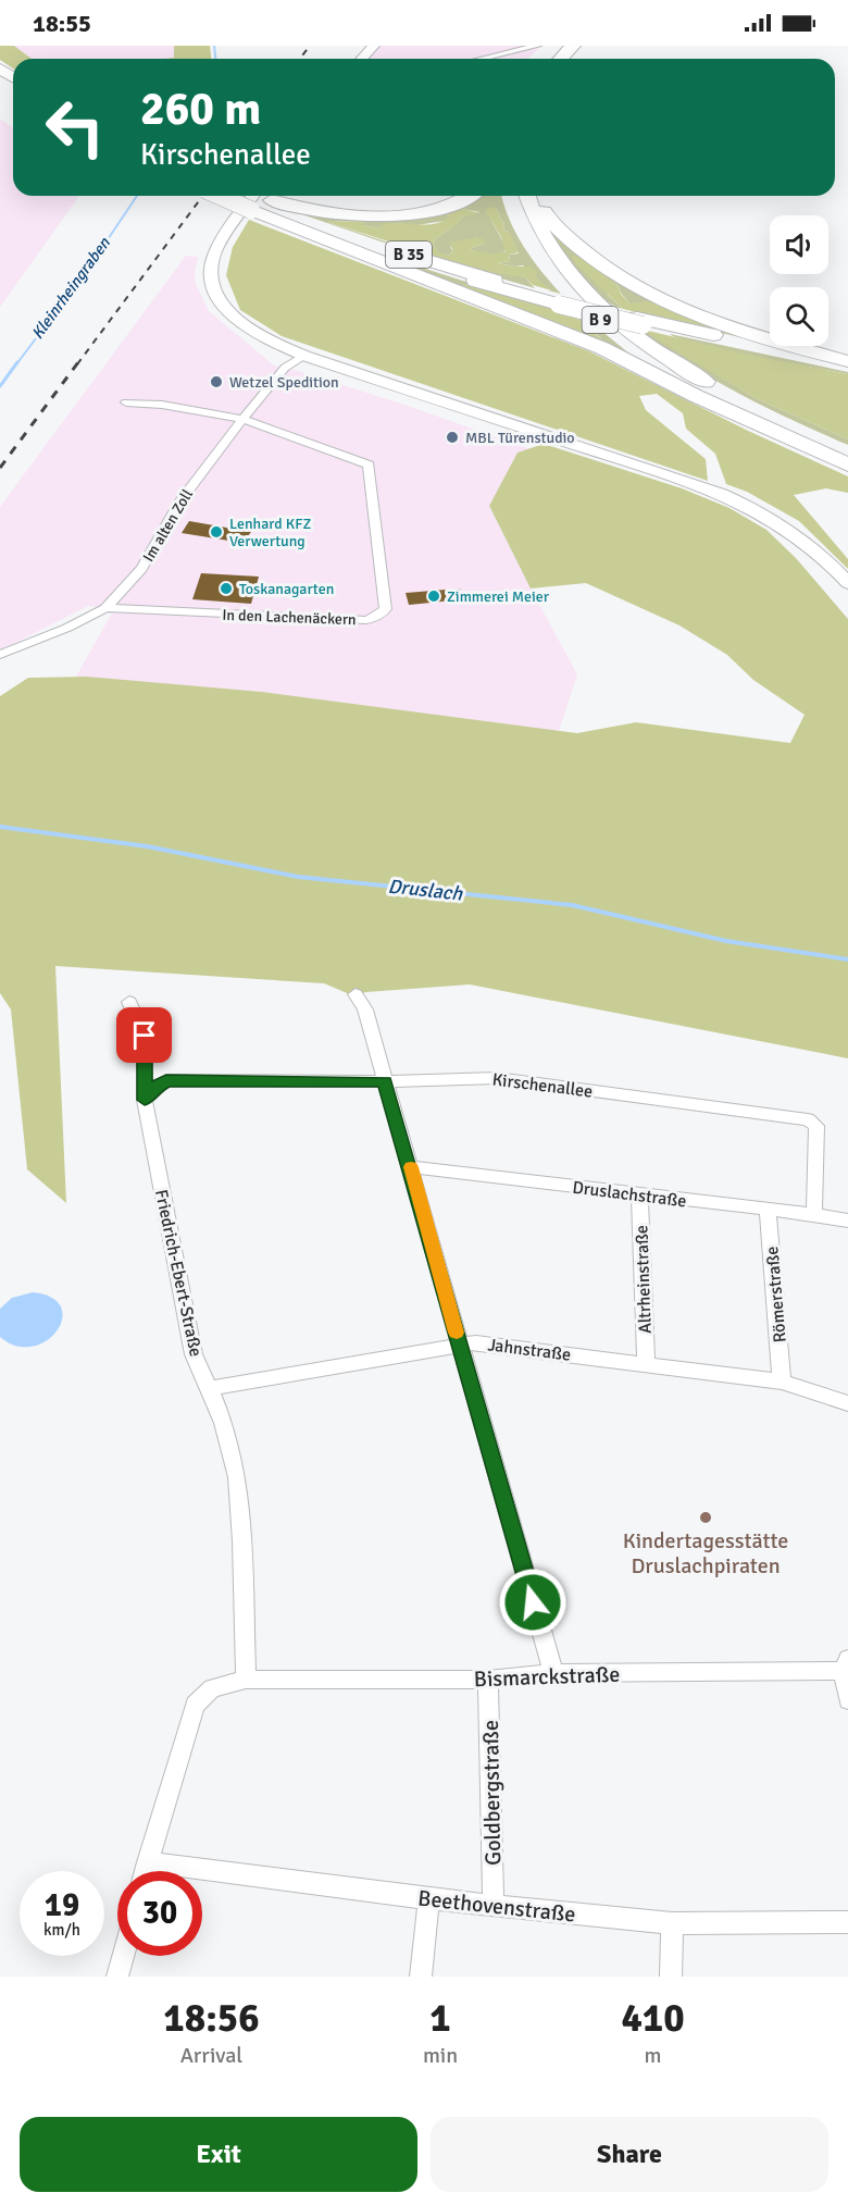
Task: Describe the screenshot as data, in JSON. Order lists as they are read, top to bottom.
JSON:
{
  "streets": {
    "highway": ["B 35", "B 9"],
    "street": [
      "Im alten Zoll",
      "In den Lachenäckern",
      "Kirschenallee",
      "Druslachstraße",
      "Friedrich-Ebert-Straße",
      "Altrheinstraße",
      "Römerstraße",
      "Jahnstraße",
      "Bismarckstraße",
      "Goldbergstraße",
      "Beethovenstraße"
    ]
  },
  "crossings": [
    ["Im alten Zoll", "In den Lachenäckern"],
    ["Kirschenallee", "Druslachstraße"],
    ["Kirschenallee", "Friedrich-Ebert-Straße"],
    ["Druslachstraße", "Altrheinstraße"],
    ["Druslachstraße", "Römerstraße"],
    ["Friedrich-Ebert-Straße", "Jahnstraße"],
    ["Friedrich-Ebert-Straße", "Bismarckstraße"],
    ["Altrheinstraße", "Jahnstraße"],
    ["Römerstraße", "Jahnstraße"],
    ["Bismarckstraße", "Goldbergstraße"],
    ["Goldbergstraße", "Beethovenstraße"]
  ],
  "water": ["Kleinrheingraben", "Druslach"],
  "places": [
    "Wetzel Spedition",
    "MBL Türenstudio",
    "Lenhard KFZ Verwertung",
    "Toskanagarten",
    "Zimmerei Meier",
    "Kindertagesstätte Druslachpiraten"
  ],
  "page": {
    "status": "18:55",
    "turn": ["260 m", "Kirschenallee"],
    "speed": "19 km/h",
    "limit": "30",
    "eta": [
      "18:56",
      "Arrival",
      "1",
      "min",
      "410",
      "m"
    ],
    "buttons": ["Exit", "Share"]
  }
}
